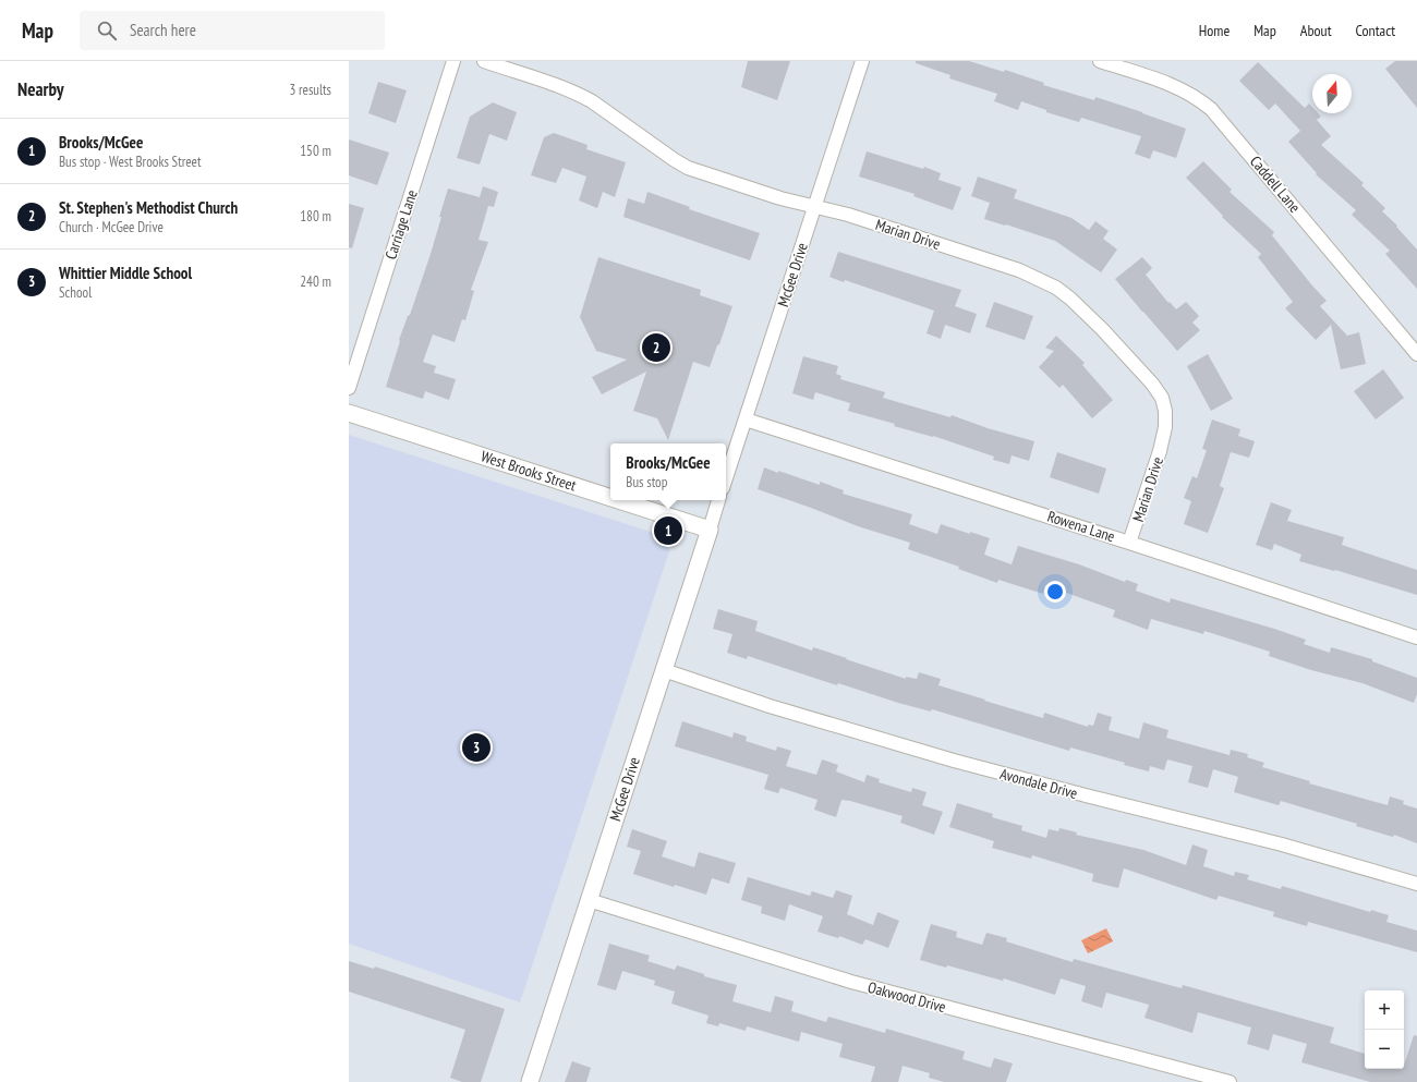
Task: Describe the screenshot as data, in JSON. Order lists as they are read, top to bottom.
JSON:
{
  "streets": {
    "street": [
      "Caddell Lane",
      "Carriage Lane",
      "Marian Drive",
      "McGee Drive",
      "West Brooks Street",
      "Rowena Lane",
      "Avondale Drive",
      "Oakwood Drive"
    ]
  },
  "crossings": [
    ["Marian Drive", "McGee Drive"],
    ["Marian Drive", "Rowena Lane"],
    ["McGee Drive", "West Brooks Street"],
    ["McGee Drive", "Rowena Lane"],
    ["McGee Drive", "Avondale Drive"],
    ["McGee Drive", "Oakwood Drive"]
  ],
  "north": "top",
  "page": {
    "header": "Map",
    "search": "Search here",
    "nav": [
      "Home",
      "Map",
      "About",
      "Contact"
    ],
    "heading": ["Nearby", "3 results"],
    "list": [
      {
        "mark": "1",
        "name": "Brooks/McGee",
        "note": "Bus stop · West Brooks Street",
        "value": "150 m"
      },
      {
        "mark": "2",
        "name": "St. Stephen's Methodist Church",
        "note": "Church · McGee Drive",
        "value": "180 m"
      },
      {
        "mark": "3",
        "name": "Whittier Middle School",
        "note": "School",
        "value": "240 m"
      }
    ],
    "pins": ["2", "1", "3"],
    "popup": ["Brooks/McGee", "Bus stop"],
    "map_buttons": ["+", "−"]
  }
}
